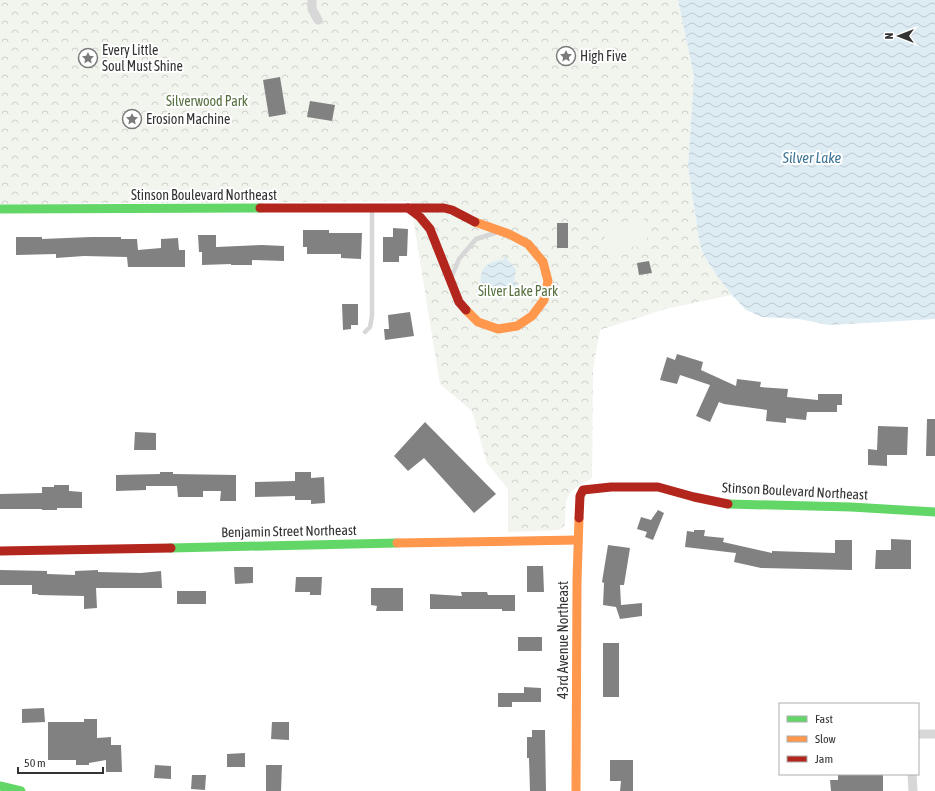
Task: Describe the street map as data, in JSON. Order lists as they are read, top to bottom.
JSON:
{
  "streets": {
    "street": ["Stinson Boulevard Northeast", "Benjamin Street Northeast", "43rd Avenue Northeast"]
  },
  "crossings": [
    ["Stinson Boulevard Northeast", "43rd Avenue Northeast"],
    ["Benjamin Street Northeast", "43rd Avenue Northeast"]
  ],
  "water": ["Silver Lake"],
  "parks": ["Silverwood Park", "Silver Lake Park"],
  "places": {
    "place": ["High Five", "Every Little Soul Must Shine", "Erosion Machine"]
  },
  "legend": ["Fast", "Slow", "Jam"],
  "scale_bar": "50 m",
  "north": "left"
}
